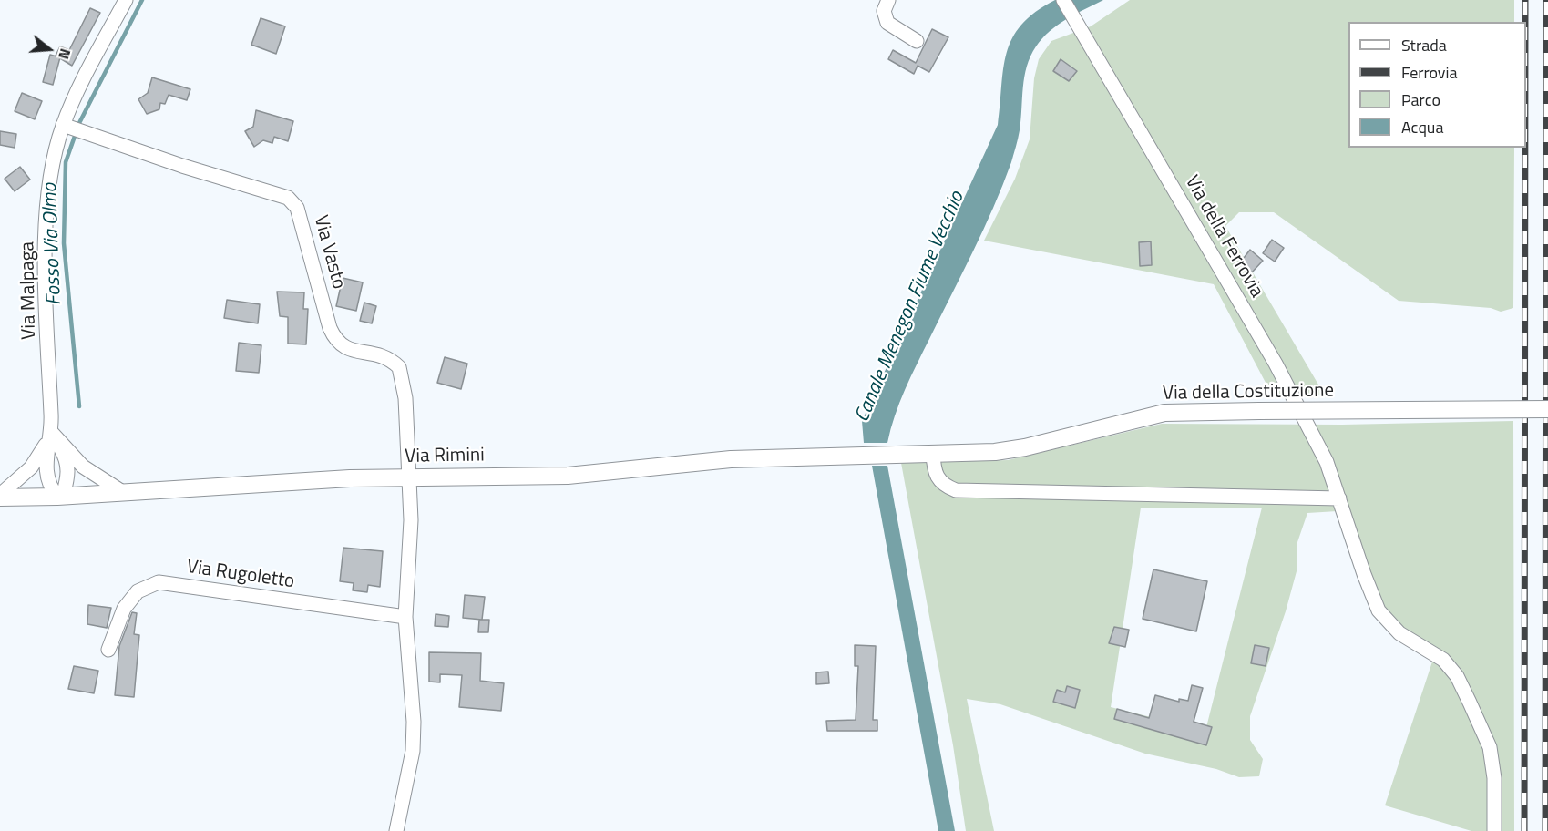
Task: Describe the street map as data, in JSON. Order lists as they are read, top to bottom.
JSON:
{
  "streets": {
    "main road": ["Via della Costituzione", "Via Rimini"],
    "street": [
      "Via della Ferrovia",
      "Via Vasto",
      "Via Malpaga",
      "Via Rugoletto"
    ]
  },
  "crossings": [
    ["Via Vasto", "Via Malpaga"],
    ["Via Vasto", "Via Rimini"],
    ["Via della Costituzione", "Via Rimini"]
  ],
  "water": ["Fosso Via Olmo", "Canale Menegon Fiume Vecchio"],
  "legend": [
    "Strada",
    "Ferrovia",
    "Parco",
    "Acqua"
  ],
  "north": "right"
}
